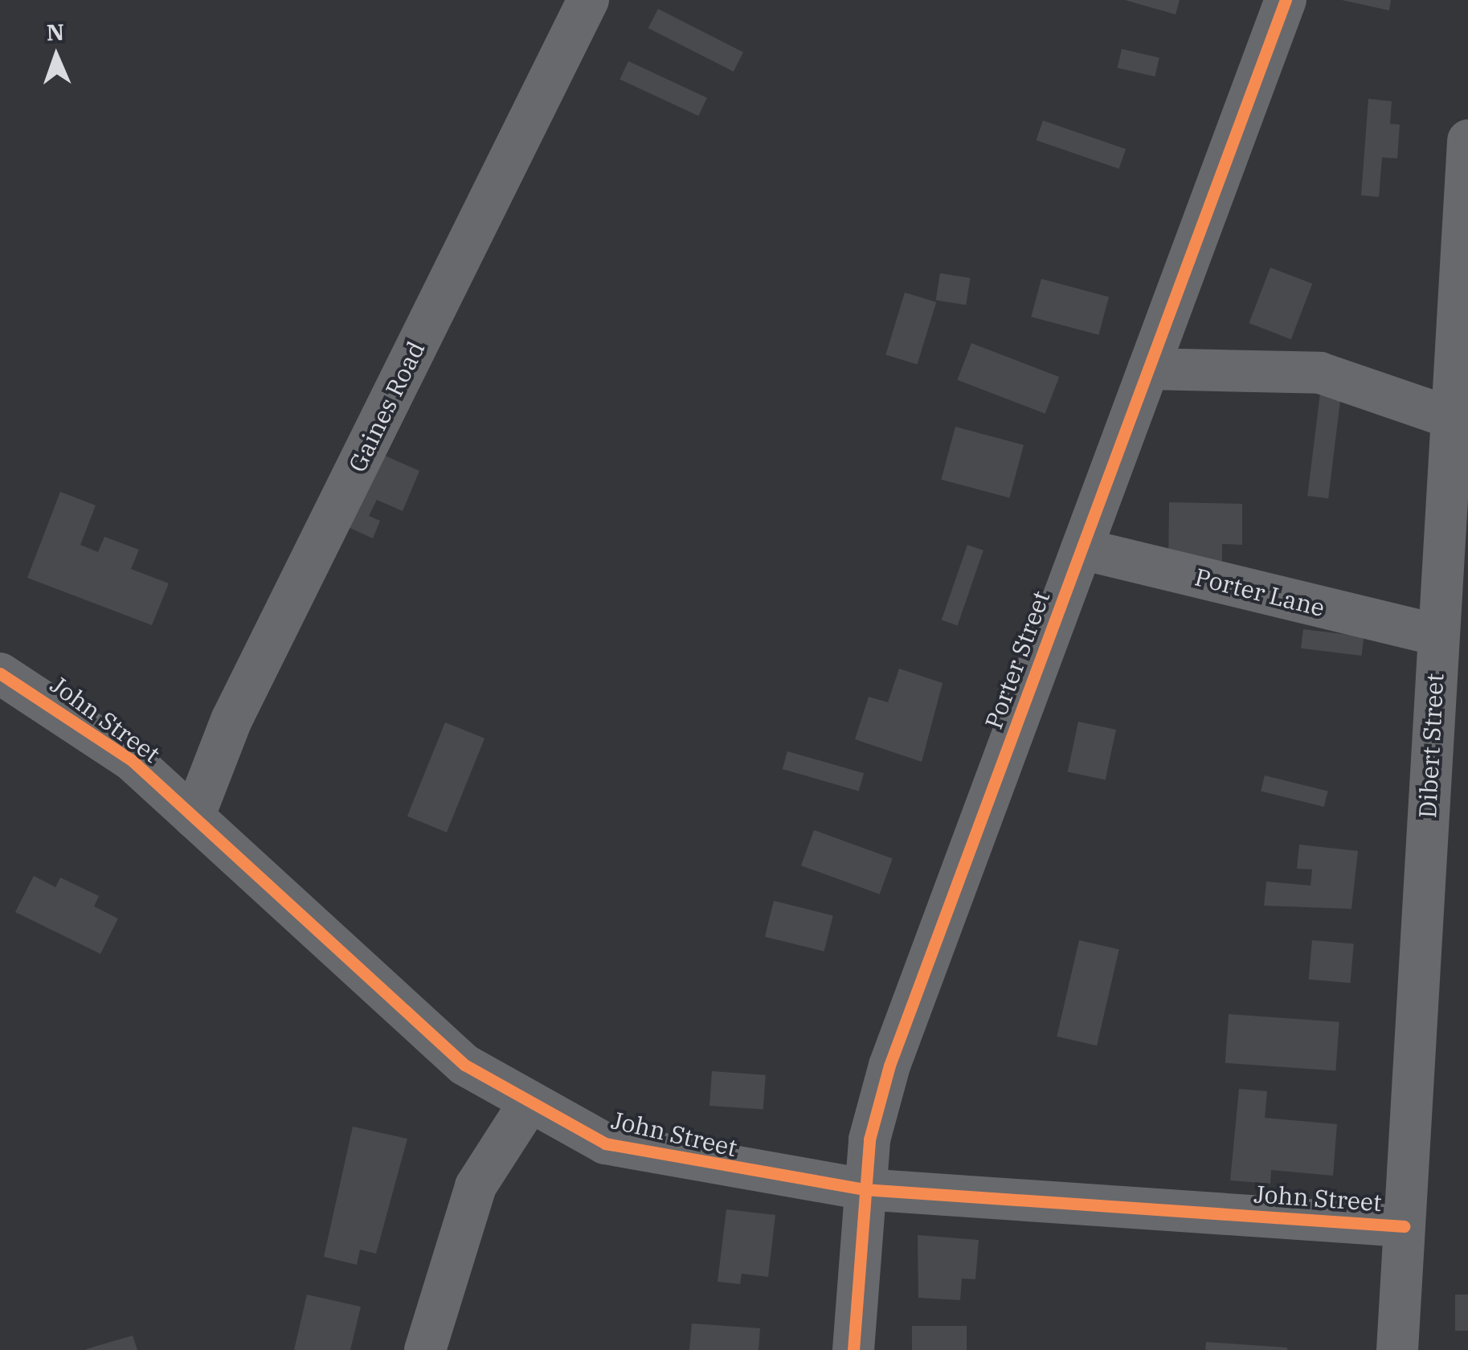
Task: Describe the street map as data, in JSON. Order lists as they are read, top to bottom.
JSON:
{
  "streets": {
    "street": [
      "Gaines Road",
      "Porter Lane",
      "Porter Street",
      "John Street",
      "Dibert Street"
    ]
  },
  "crossings": [
    ["Gaines Road", "John Street"],
    ["Porter Lane", "Porter Street"],
    ["Porter Lane", "Dibert Street"],
    ["Porter Street", "John Street"],
    ["John Street", "Dibert Street"]
  ],
  "north": "top"
}
